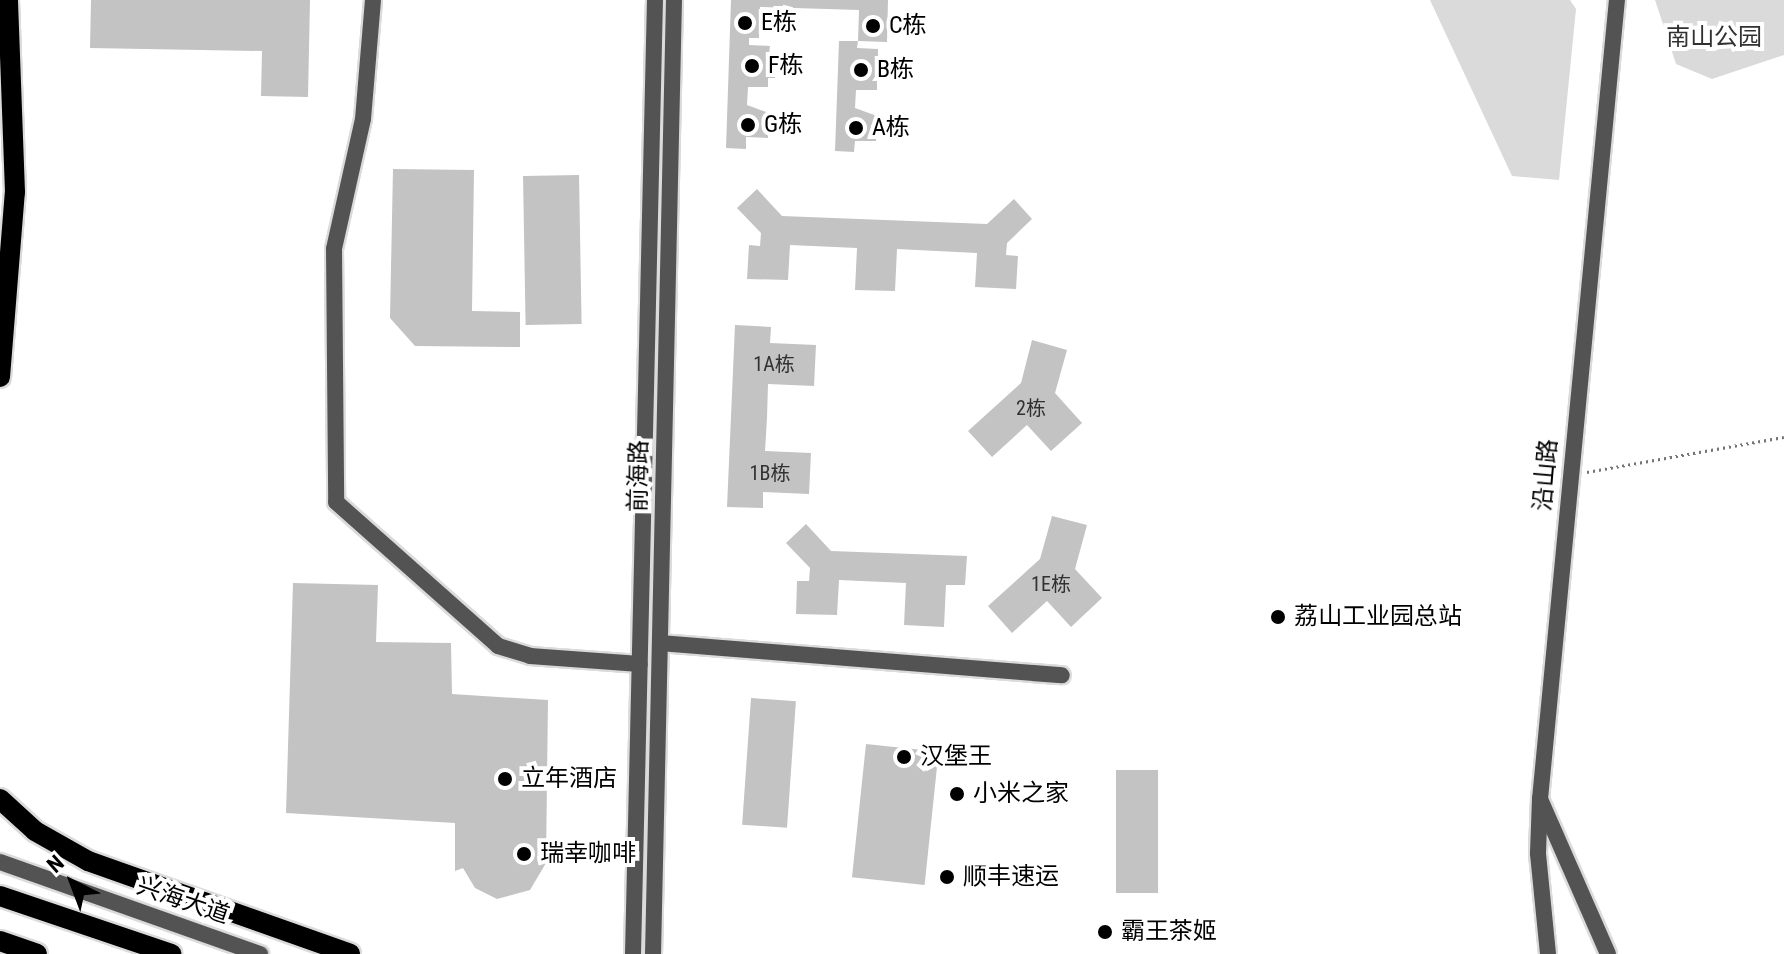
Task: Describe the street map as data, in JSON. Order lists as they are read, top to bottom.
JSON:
{
  "streets": {
    "street": ["沿山路", "前海路", "兴海大道"]
  },
  "parks": ["南山公园"],
  "places": [
    "E栋",
    "C栋",
    "F栋",
    "B栋",
    "G栋",
    "A栋",
    "荔山工业园总站",
    "汉堡王",
    "立年酒店",
    "小米之家",
    "瑞幸咖啡",
    "顺丰速运",
    "霸王茶姬"
  ],
  "house_numbers": [
    "1A栋",
    "2栋",
    "1B栋",
    "1E栋"
  ],
  "north": "top left"
}
